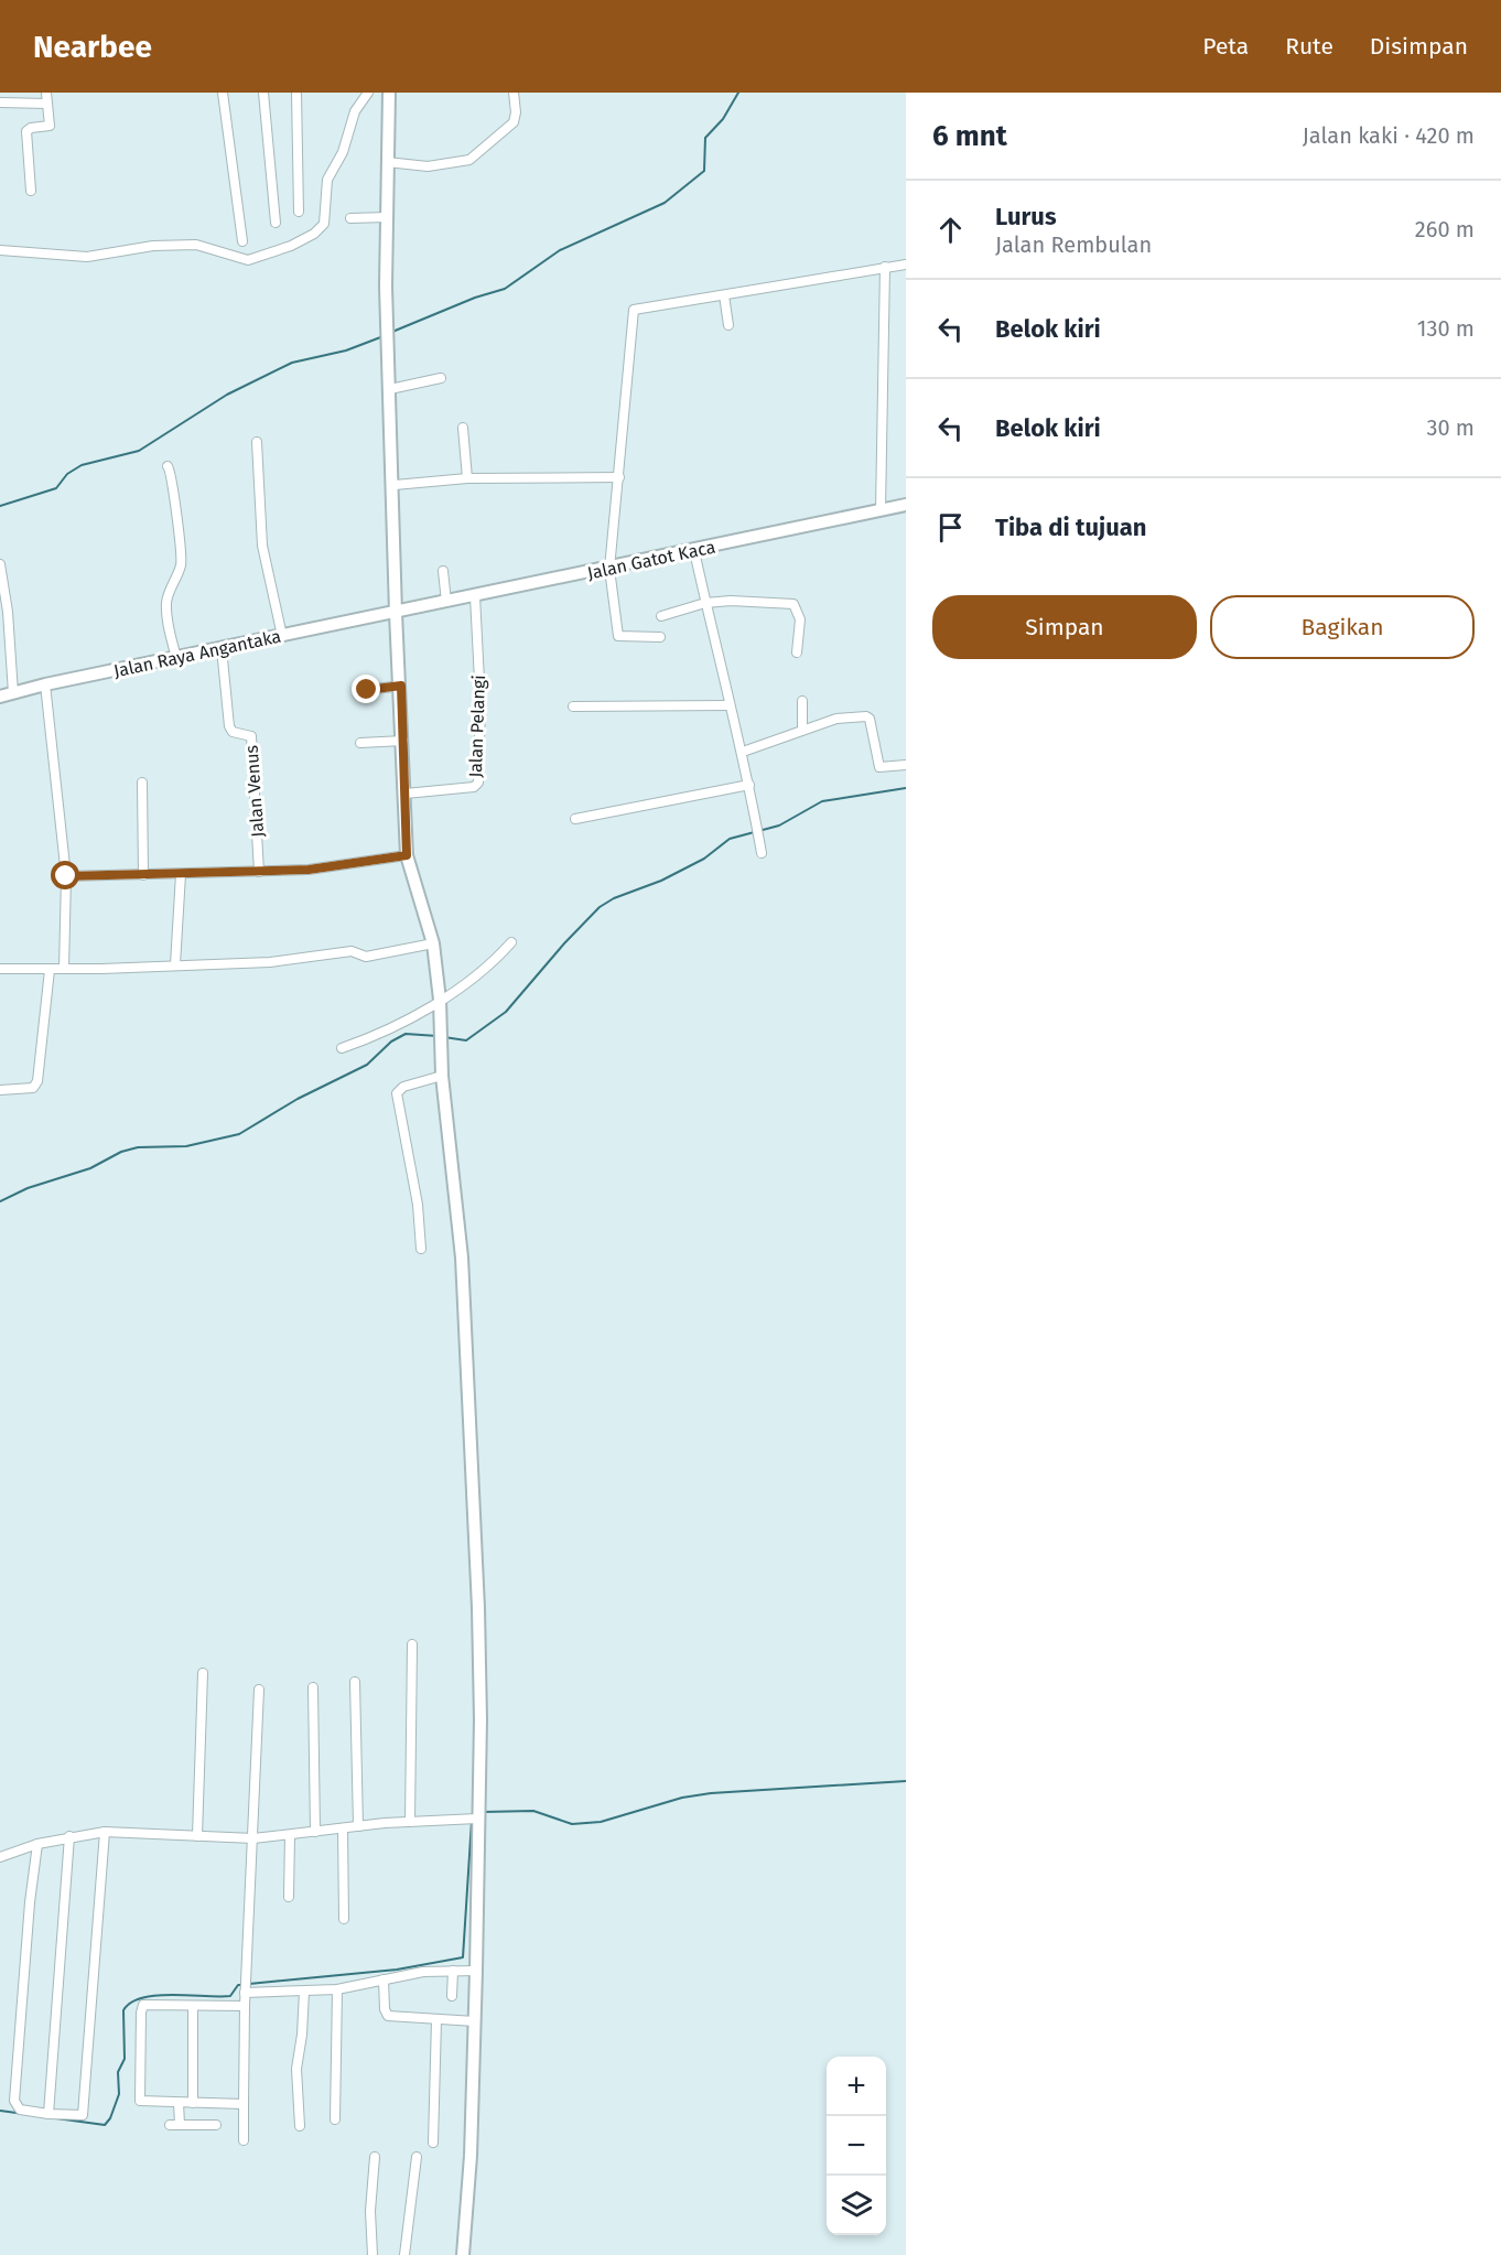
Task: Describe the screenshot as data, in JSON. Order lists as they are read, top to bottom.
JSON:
{
  "streets": {
    "main road": ["Jalan Gatot Kaca", "Jalan Raya Angantaka"],
    "street": ["Jalan Pelangi", "Jalan Venus"]
  },
  "crossings": [
    ["Jalan Gatot Kaca", "Jalan Raya Angantaka"],
    ["Jalan Gatot Kaca", "Jalan Pelangi"],
    ["Jalan Raya Angantaka", "Jalan Venus"]
  ],
  "page": {
    "header": "Nearbee",
    "nav": ["Peta", "Rute", "Disimpan"],
    "heading": ["6 mnt", "Jalan kaki · 420 m"],
    "list": [
      ["Lurus", "Jalan Rembulan", "260 m"],
      ["Belok kiri", "130 m"],
      ["Belok kiri", "30 m"],
      "Tiba di tujuan"
    ],
    "buttons": ["Simpan", "Bagikan"],
    "map_buttons": ["+", "−"]
  }
}
